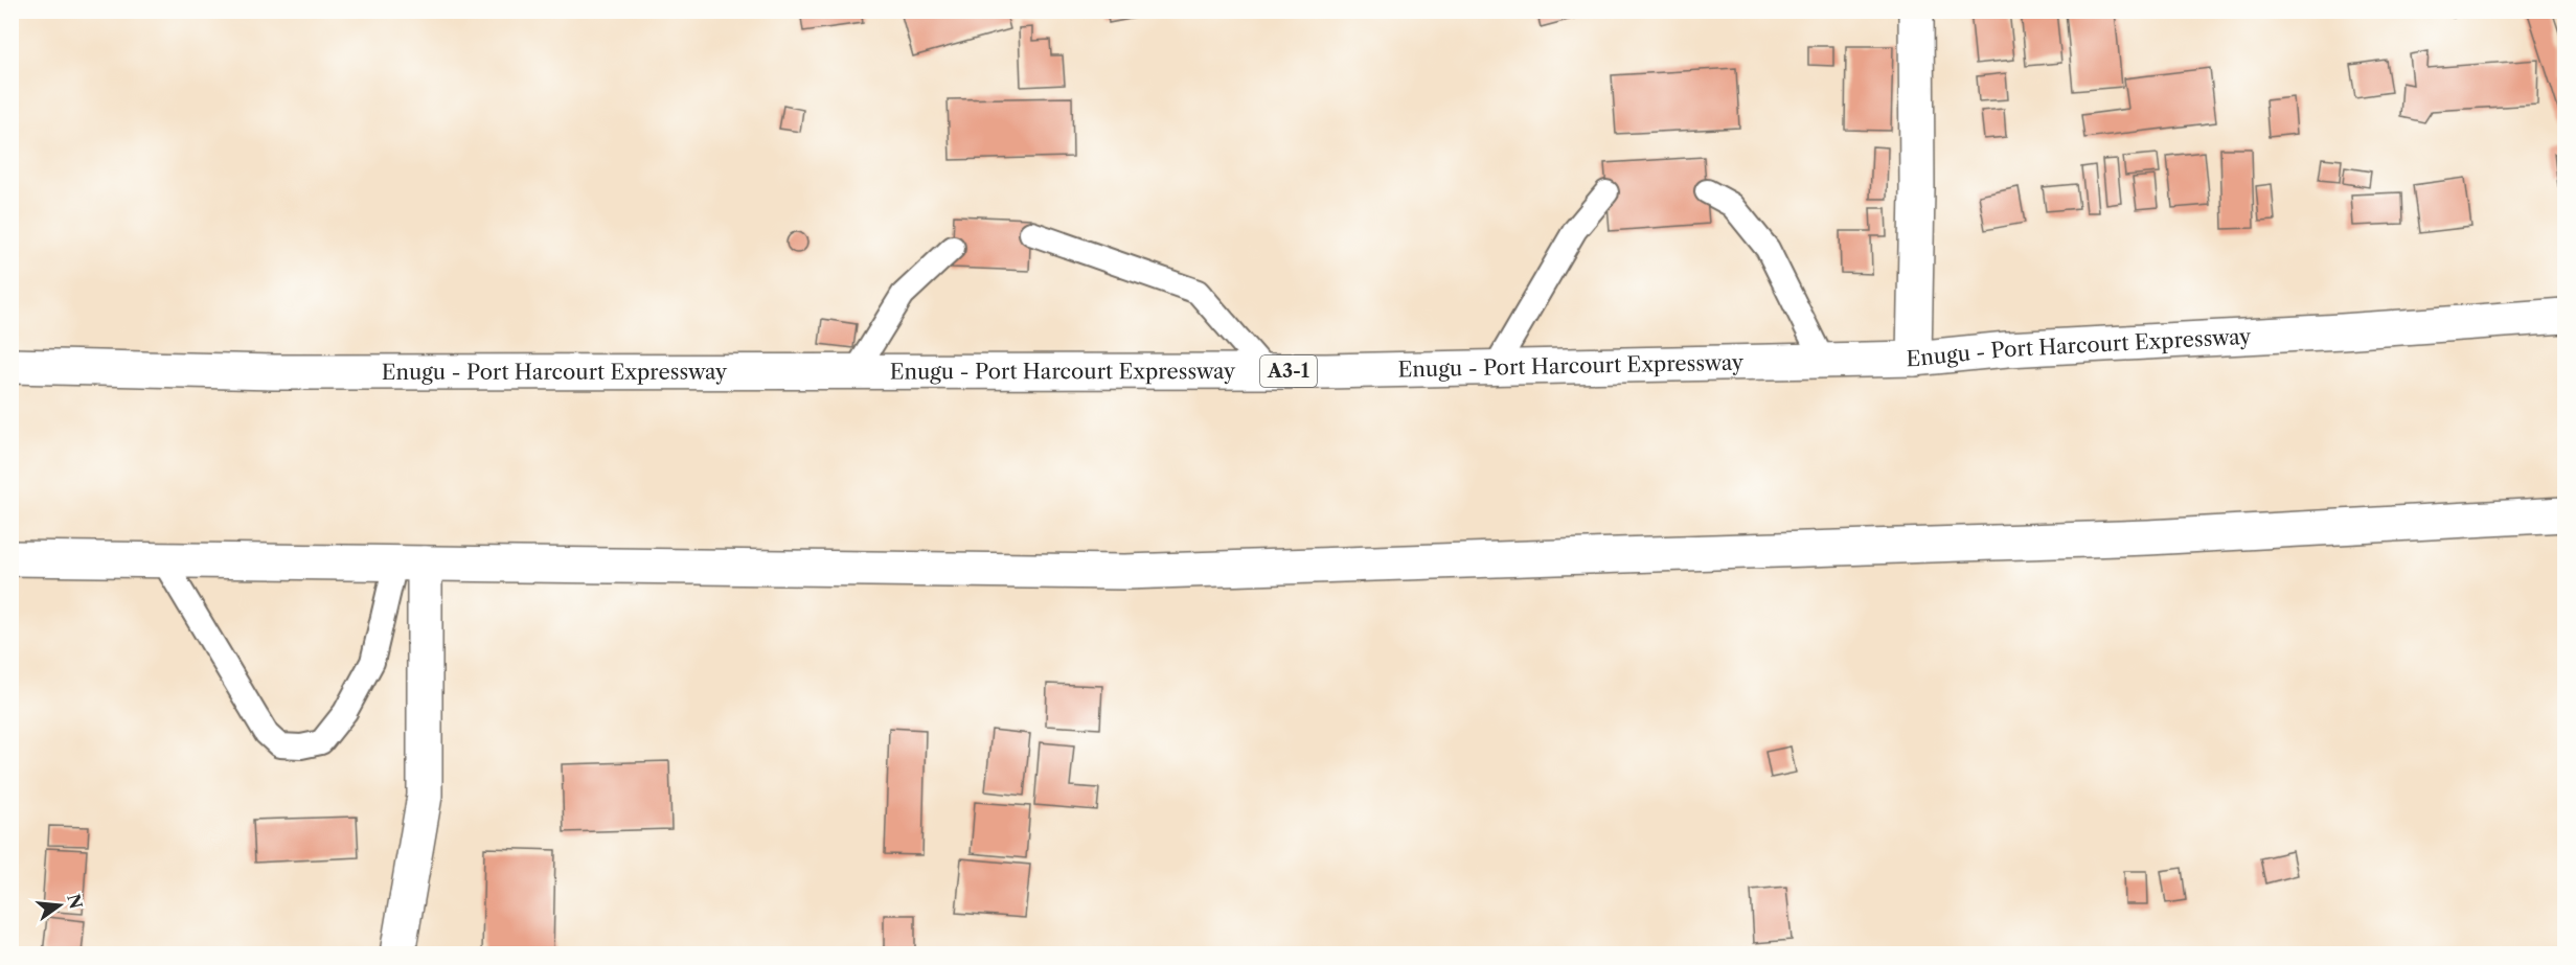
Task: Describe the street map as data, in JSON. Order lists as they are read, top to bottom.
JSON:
{
  "streets": {
    "main road": ["Enugu - Port Harcourt Expressway", "A3-1"]
  },
  "north": "right"
}
